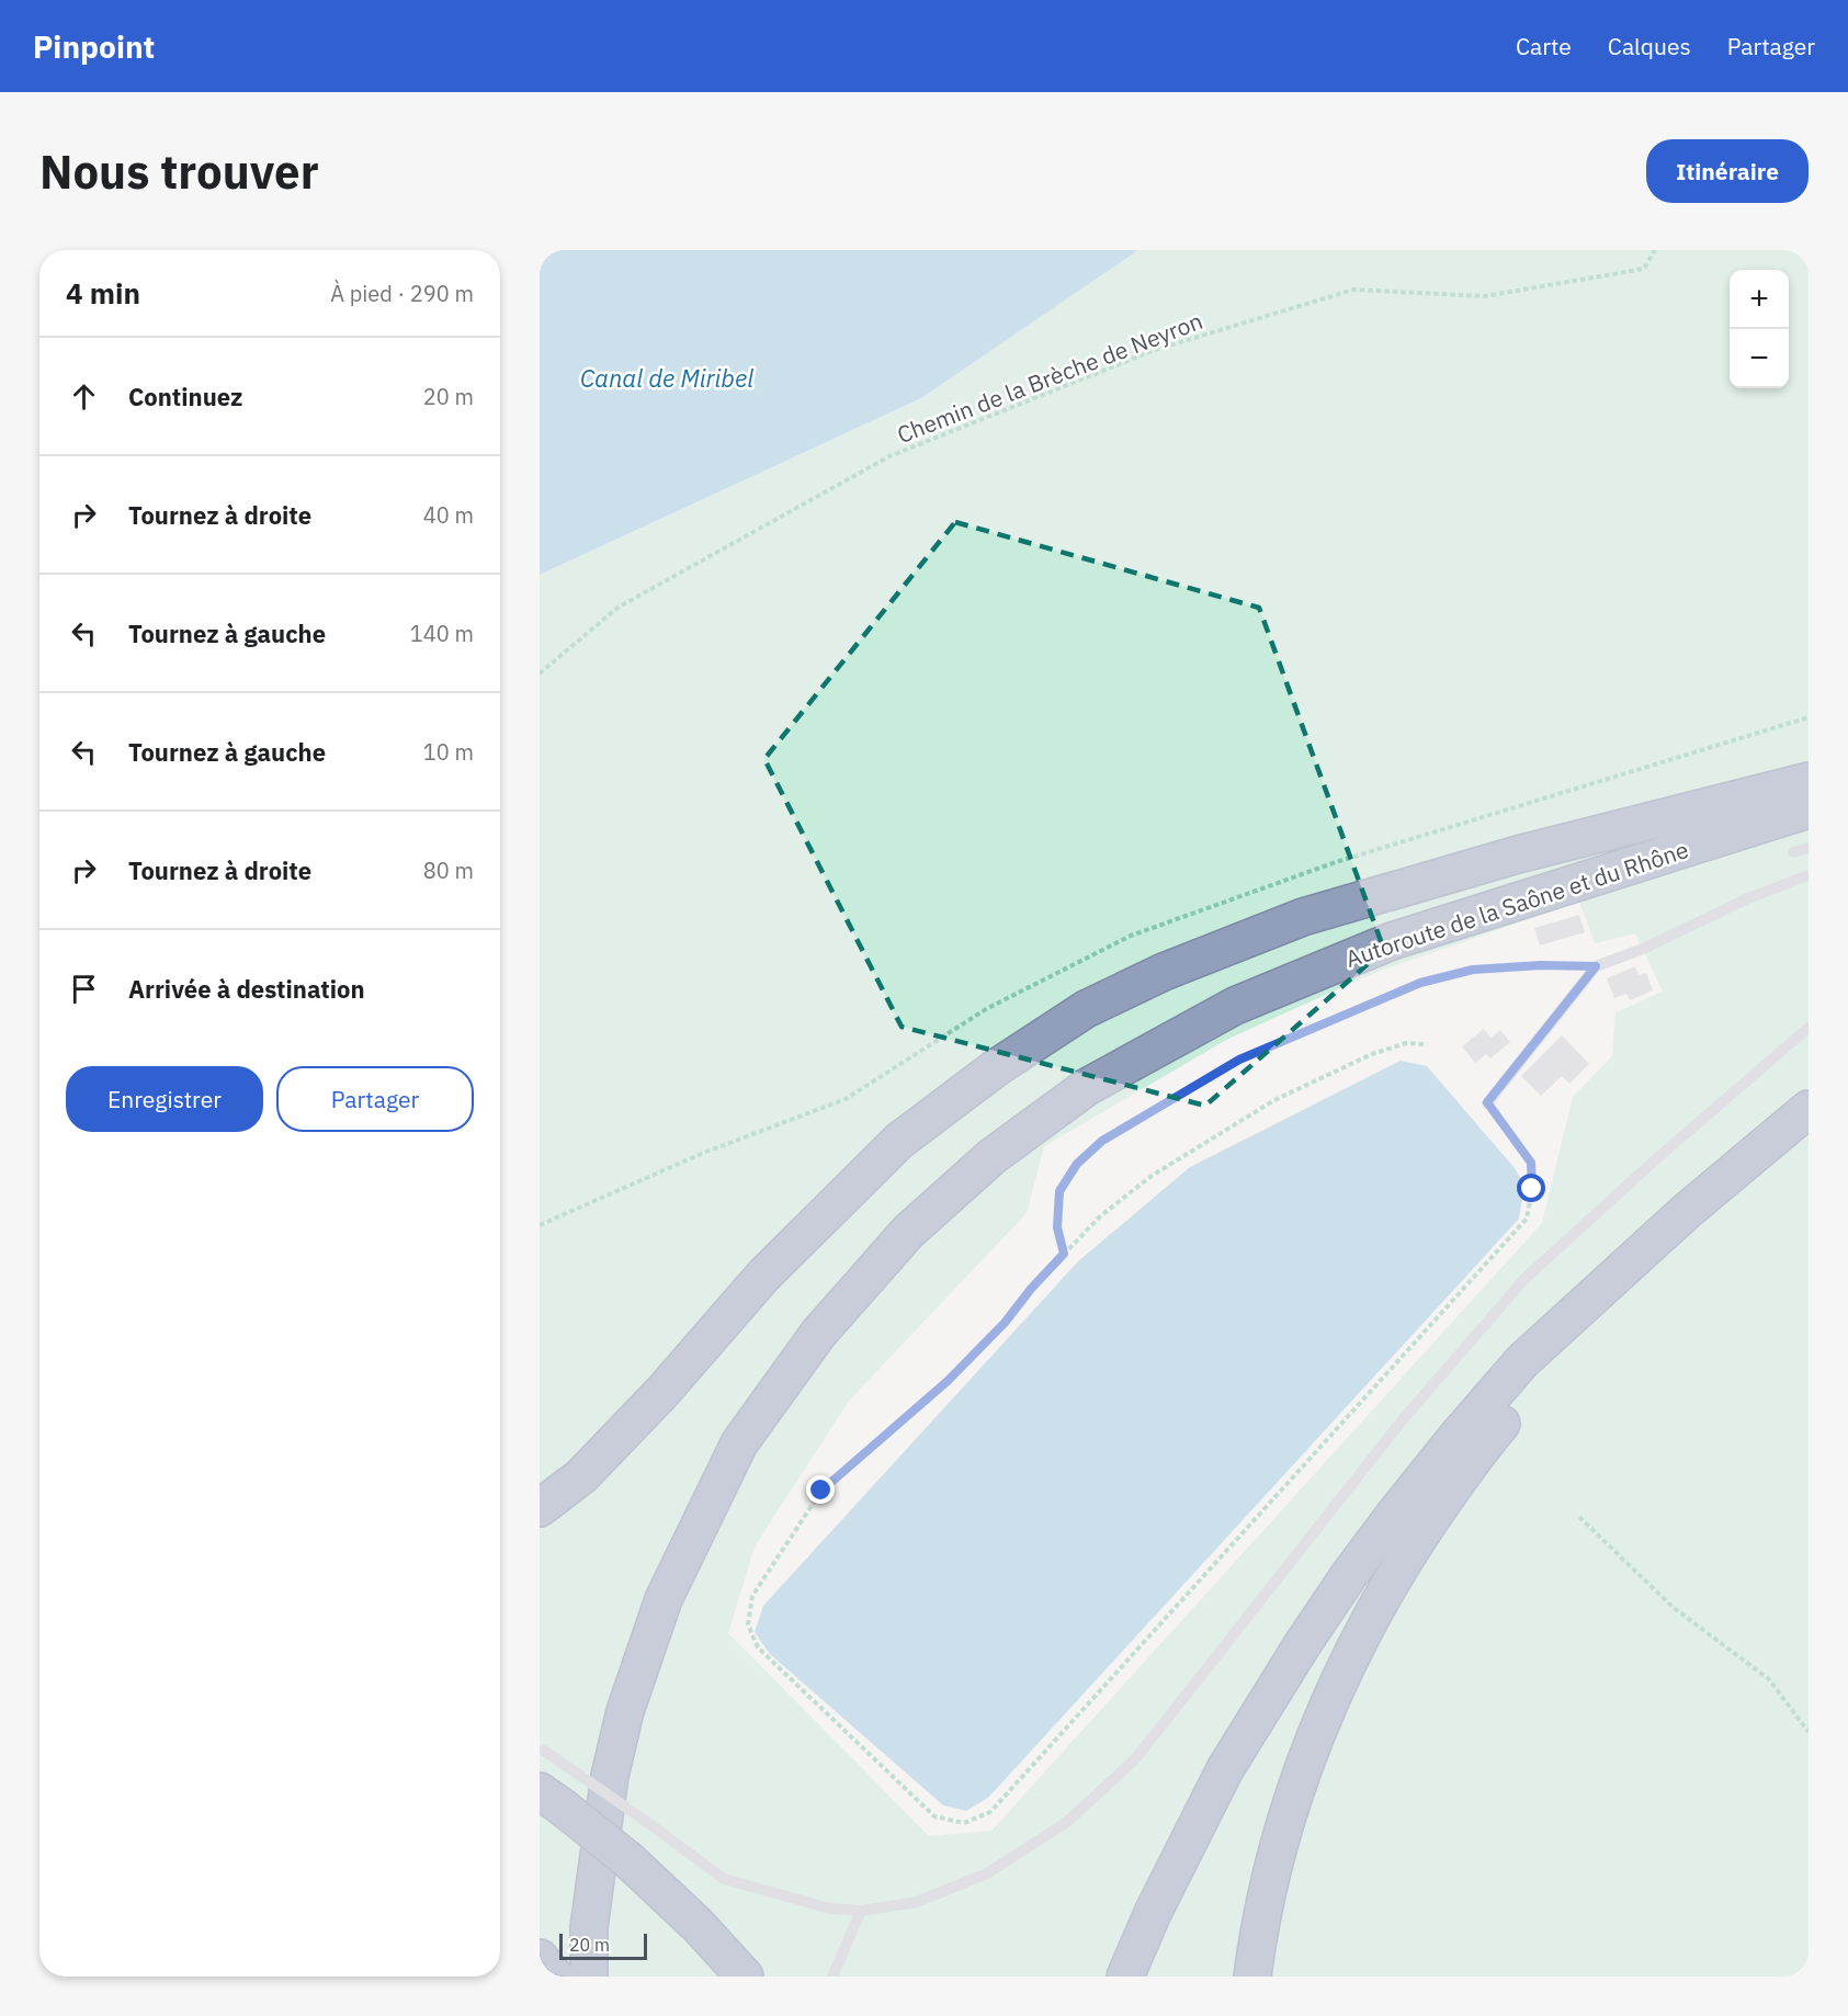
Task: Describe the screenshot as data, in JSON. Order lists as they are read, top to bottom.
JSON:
{
  "streets": {
    "highway": ["Autoroute de la Saône et du Rhône"],
    "path": ["Chemin de la Brèche de Neyron"]
  },
  "water": ["Canal de Miribel"],
  "scale_bar": "20 m",
  "page": {
    "header": "Pinpoint",
    "nav": ["Carte", "Calques", "Partager"],
    "buttons": [
      "Itinéraire",
      ["Enregistrer", "Partager"]
    ],
    "title": "Nous trouver",
    "heading": ["4 min", "À pied · 290 m"],
    "map_buttons": ["+", "−"],
    "list": [
      ["Continuez", "20 m"],
      ["Tournez à droite", "40 m"],
      ["Tournez à gauche", "140 m"],
      ["Tournez à gauche", "10 m"],
      ["Tournez à droite", "80 m"],
      "Arrivée à destination"
    ],
    "scale": "20 m"
  }
}
